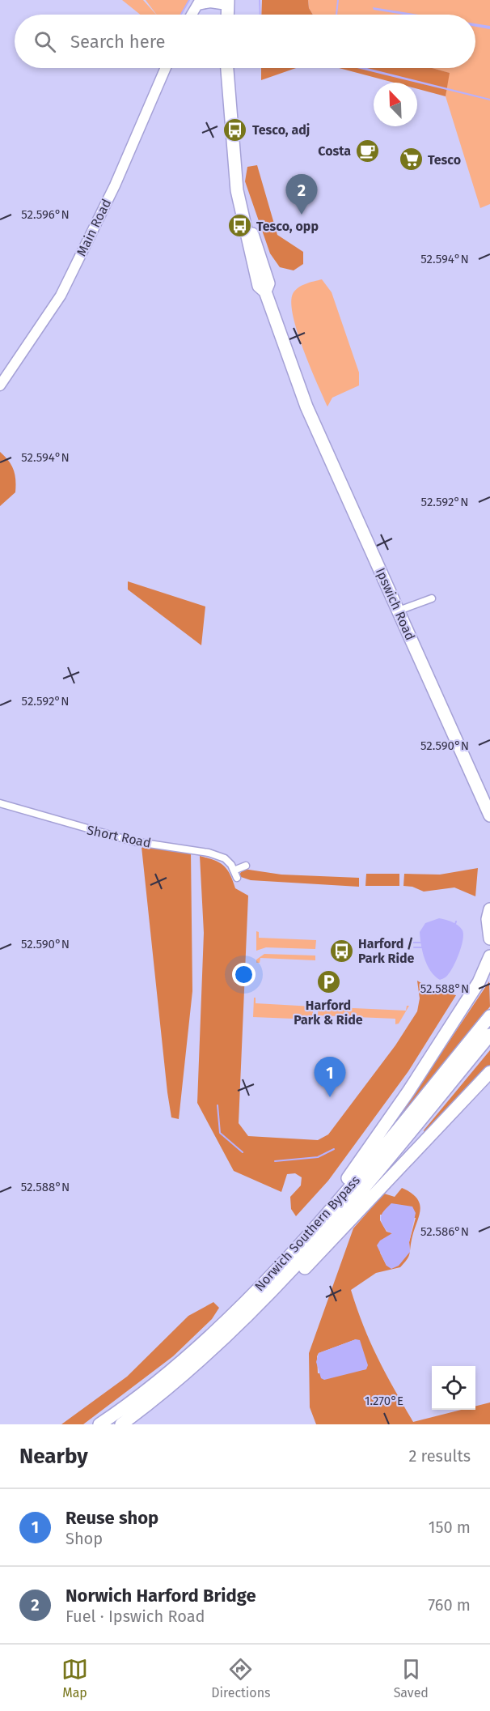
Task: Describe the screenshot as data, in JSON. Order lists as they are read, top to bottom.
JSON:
{
  "streets": {
    "highway": ["Ipswich Road", "Norwich Southern Bypass"],
    "main road": ["Main Road"],
    "street": ["Short Road"]
  },
  "places": {
    "bus stop": ["Tesco, adj", "Tesco, opp", "Harford / Park Ride"],
    "cafe": ["Costa"],
    "supermarket": ["Tesco"],
    "parking": ["Harford Park & Ride"]
  },
  "north": "top left",
  "page": {
    "search": "Search here",
    "pins": ["2", "1"],
    "heading": ["Nearby", "2 results"],
    "list": [
      {
        "mark": "1",
        "name": "Reuse shop",
        "note": "Shop",
        "value": "150 m"
      },
      {
        "mark": "2",
        "name": "Norwich Harford Bridge",
        "note": "Fuel · Ipswich Road",
        "value": "760 m"
      }
    ],
    "nav": ["Map", "Directions", "Saved"]
  },
  "coordinates": [
    "52.596°N",
    "52.594°N",
    "52.592°N",
    "52.590°N",
    "52.588°N",
    "52.586°N",
    "1.270°E"
  ]
}
